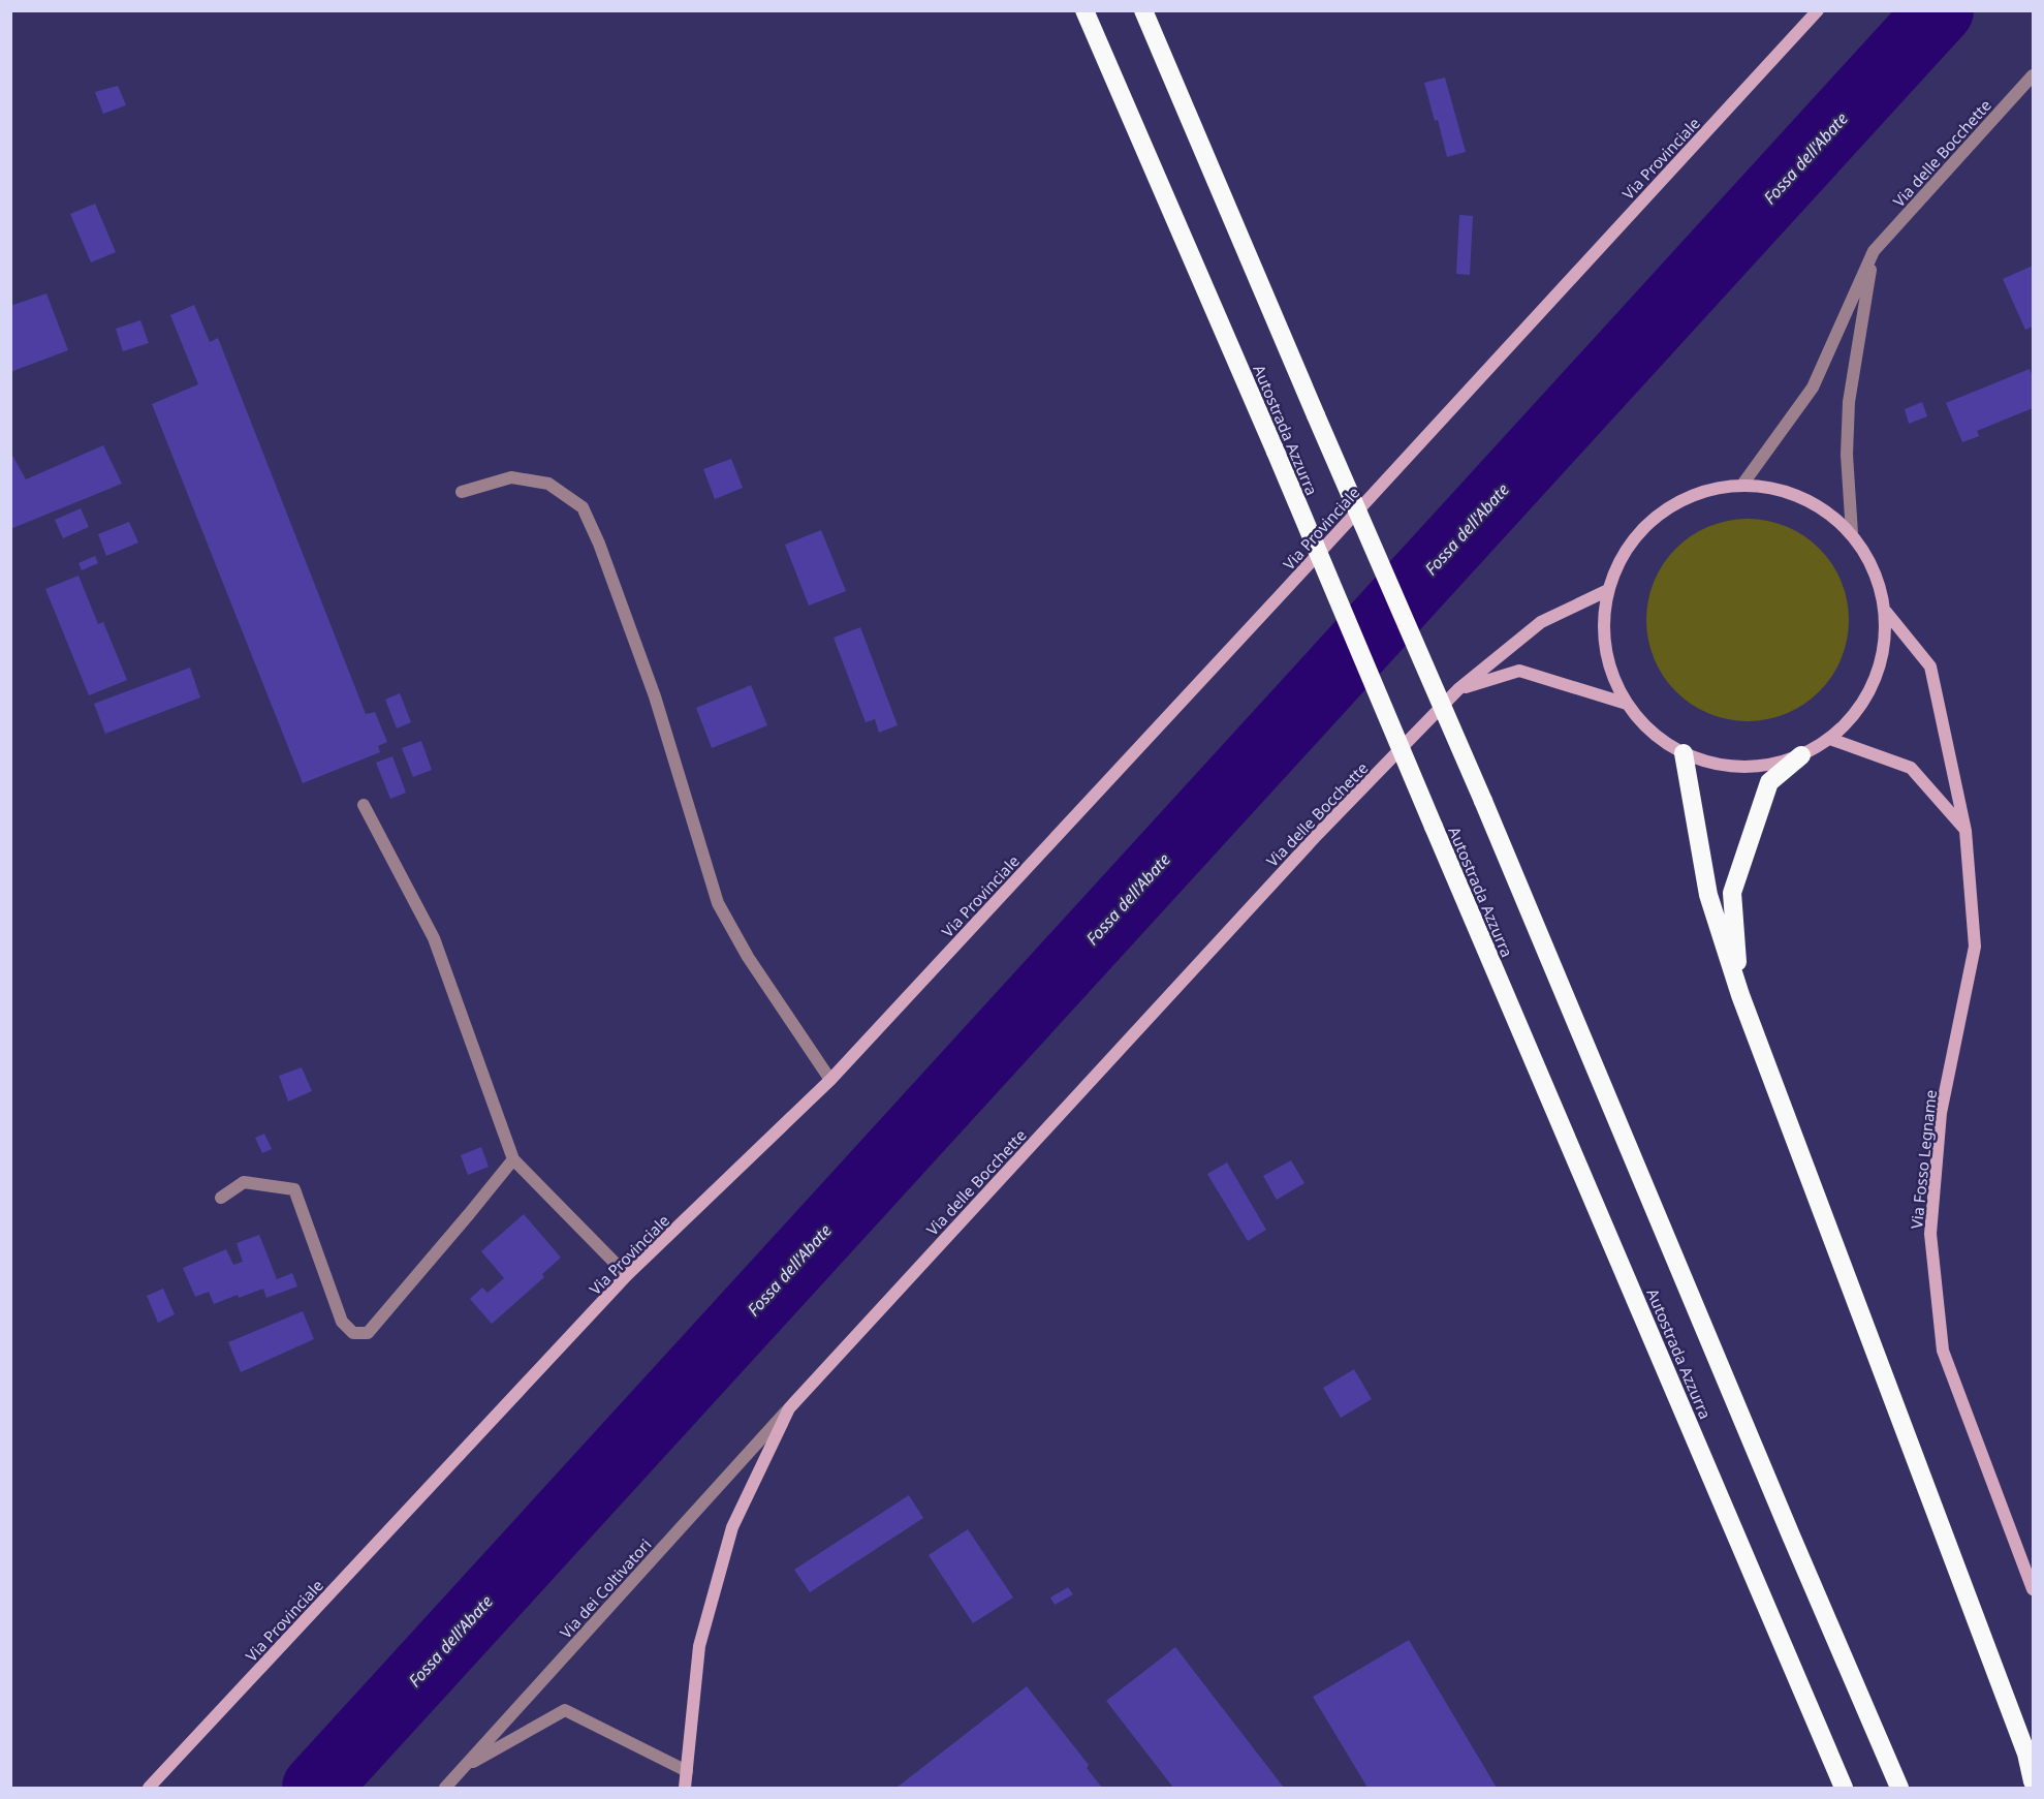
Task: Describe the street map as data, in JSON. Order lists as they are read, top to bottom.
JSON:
{
  "streets": {
    "highway": ["Autostrada Azzurra"],
    "main road": ["Via delle Bocchette", "Via Provinciale", "Via Fosso Legname"],
    "street": ["Via dei Coltivatori"]
  },
  "crossings": [
    ["Via delle Bocchette", "Via dei Coltivatori"]
  ],
  "water": ["Fossa dell'Abate"]
}
